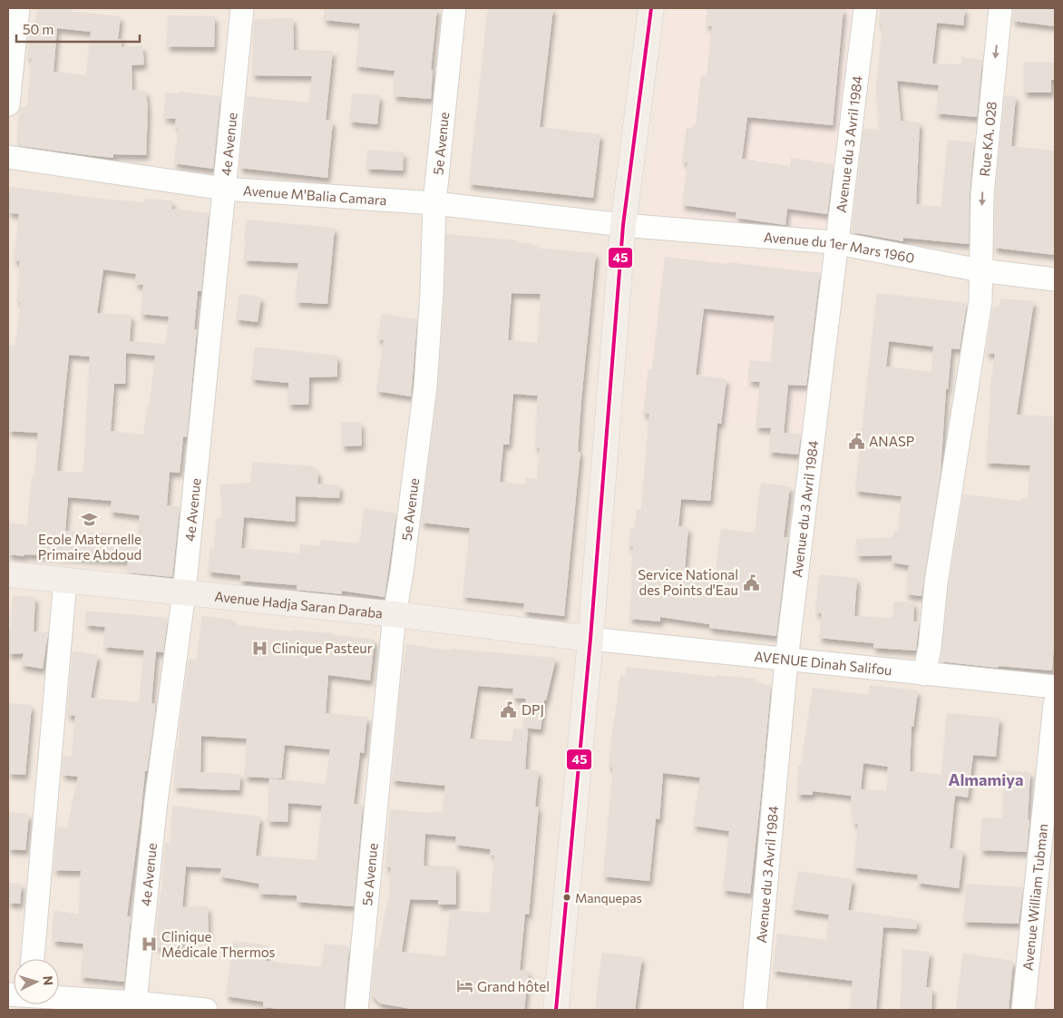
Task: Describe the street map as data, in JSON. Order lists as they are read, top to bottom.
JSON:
{
  "streets": {
    "main road": ["Avenue Hadja Saran Daraba"],
    "street": [
      "Rue KA. 028",
      "5e Avenue",
      "Avenue du 3 Avril 1984",
      "4e Avenue",
      "Avenue M'Balia Camara",
      "Avenue du 1er Mars 1960",
      "AVENUE Dinah Salifou",
      "Avenue William Tubman"
    ]
  },
  "crossings": [
    ["Rue KA. 028", "Avenue du 1er Mars 1960"],
    ["Rue KA. 028", "AVENUE Dinah Salifou"],
    ["5e Avenue", "Avenue M'Balia Camara"],
    ["5e Avenue", "Avenue Hadja Saran Daraba"],
    ["Avenue du 3 Avril 1984", "Avenue du 1er Mars 1960"],
    ["Avenue du 3 Avril 1984", "AVENUE Dinah Salifou"],
    ["4e Avenue", "Avenue M'Balia Camara"],
    ["4e Avenue", "Avenue Hadja Saran Daraba"],
    ["Avenue M'Balia Camara", "Avenue du 1er Mars 1960"],
    ["Avenue Hadja Saran Daraba", "AVENUE Dinah Salifou"]
  ],
  "one_way": ["Rue KA. 028"],
  "districts": ["Almamiya"],
  "places": {
    "public building": ["ANASP", "Service National des Points d'Eau", "DPJ"],
    "school or university": ["Ecole Maternelle Primaire Abdoud"],
    "hospital": ["Clinique Pasteur", "Clinique Médicale Thermos"],
    "other": ["Manquepas"],
    "hotel": ["Grand hôtel"]
  },
  "lines": ["transit line 45"],
  "scale_bar": "50 m",
  "north": "right"
}
